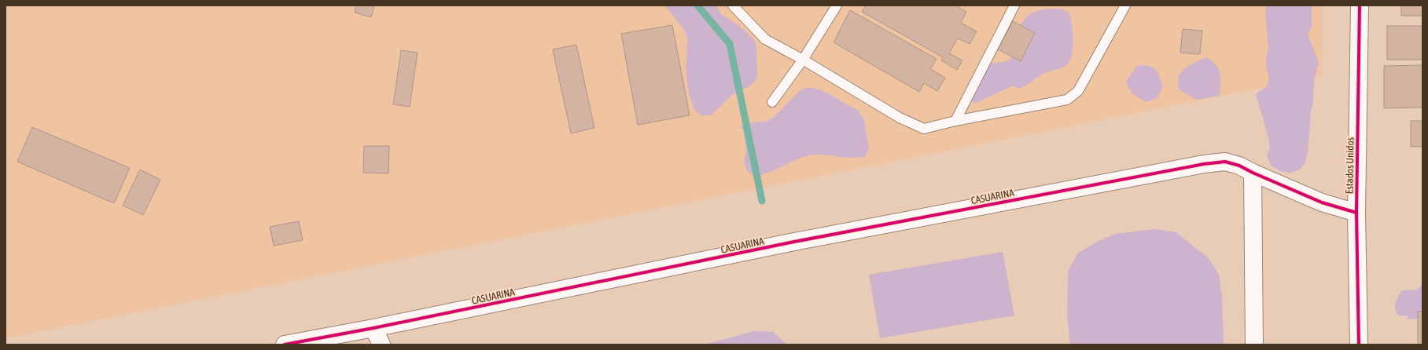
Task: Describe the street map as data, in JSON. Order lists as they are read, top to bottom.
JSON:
{
  "streets": {
    "street": ["Estados Unidos", "CASUARINA"]
  },
  "crossings": [
    ["Estados Unidos", "CASUARINA"]
  ]
}
